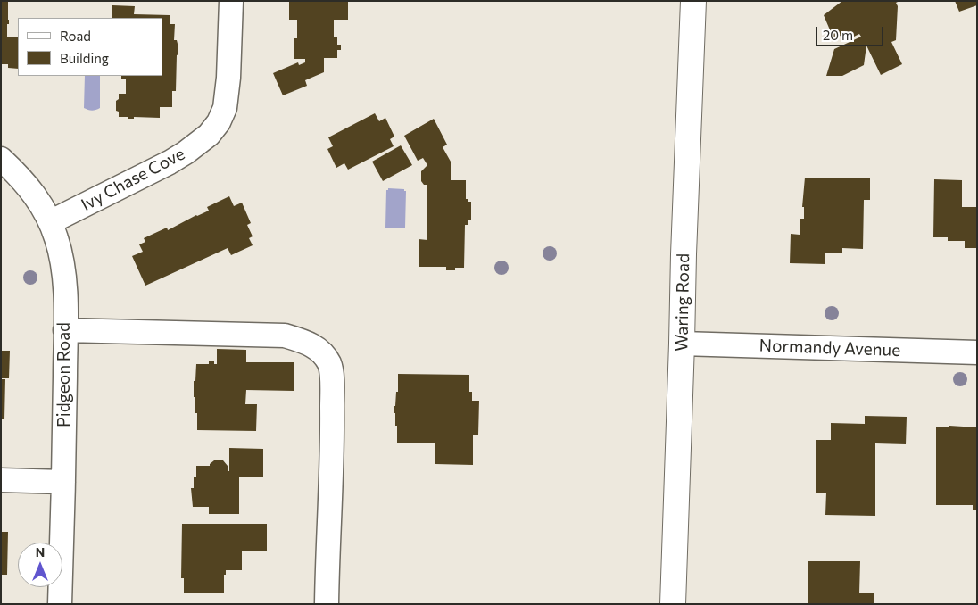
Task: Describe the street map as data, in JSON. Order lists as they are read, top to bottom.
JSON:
{
  "streets": {
    "main road": ["Waring Road"],
    "street": ["Ivy Chase Cove", "Normandy Avenue", "Pidgeon Road"]
  },
  "crossings": [
    ["Ivy Chase Cove", "Pidgeon Road"],
    ["Waring Road", "Normandy Avenue"]
  ],
  "legend": ["Road", "Building"],
  "scale_bar": "20 m",
  "north": "top"
}
